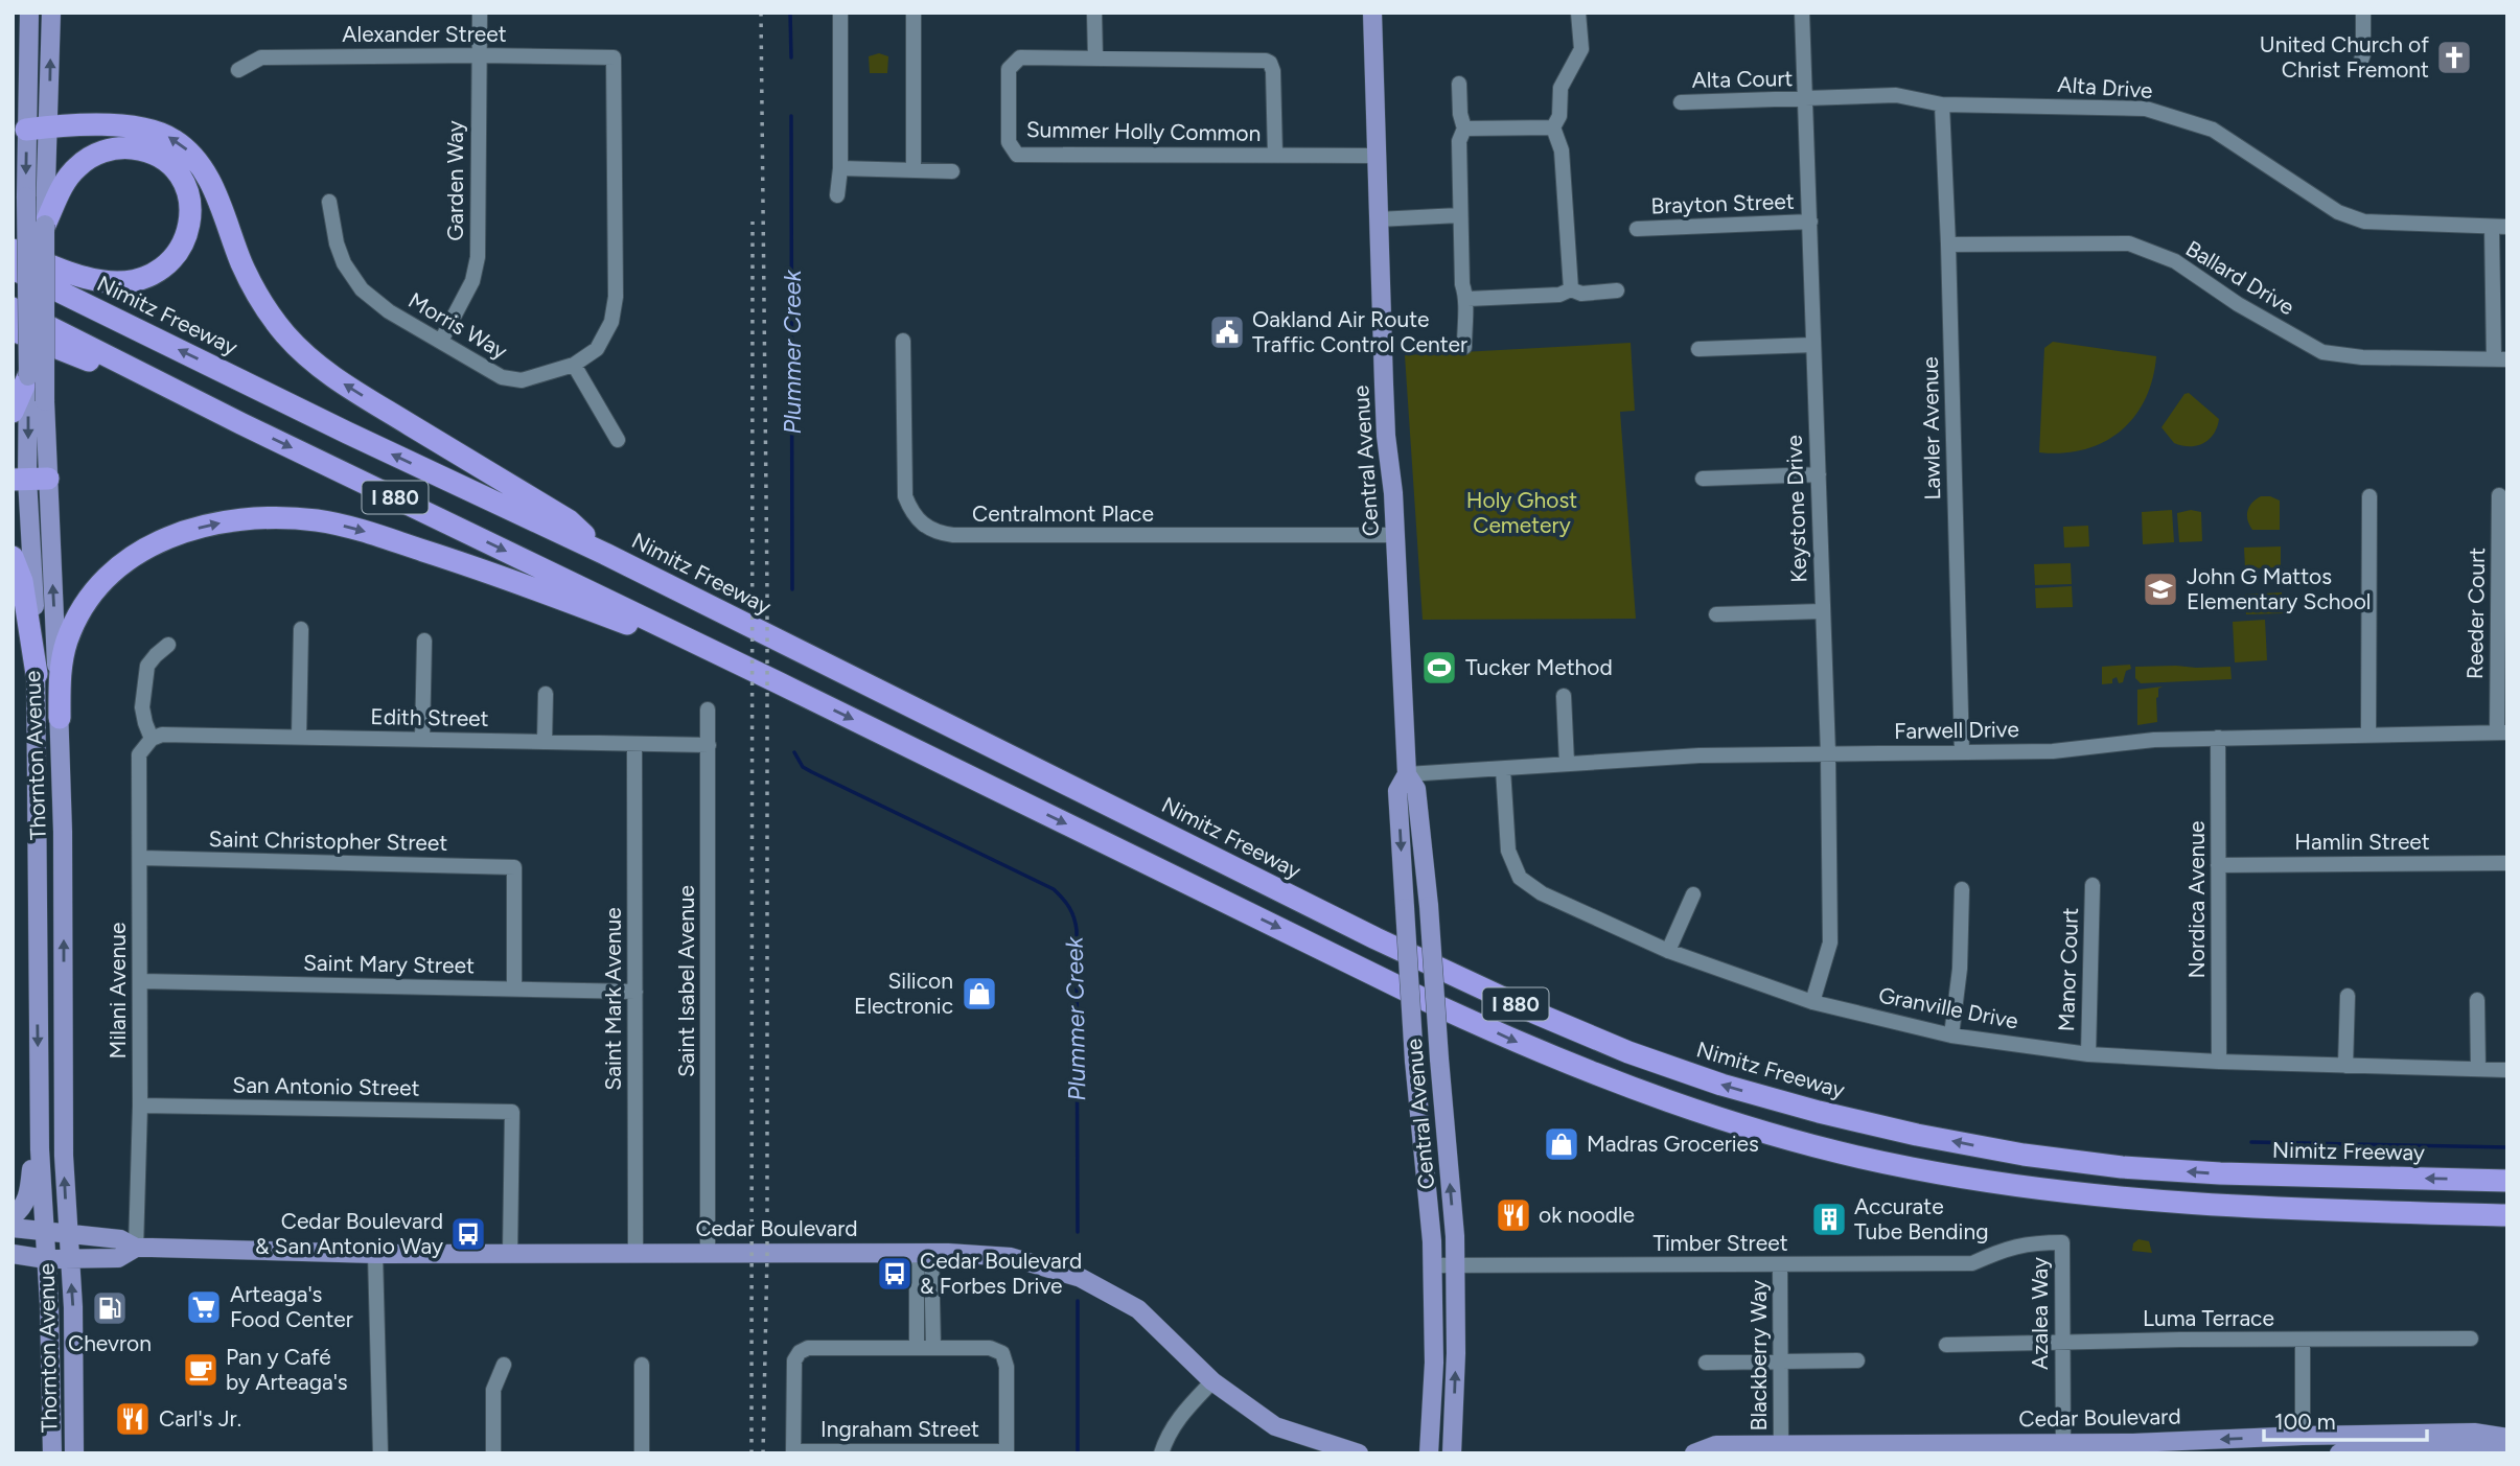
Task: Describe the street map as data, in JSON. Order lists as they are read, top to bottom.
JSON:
{
  "streets": {
    "highway": ["Nimitz Freeway", "I 880"],
    "main road": ["Central Avenue", "Thornton Avenue", "Cedar Boulevard"],
    "street": [
      "Alexander Street",
      "Alta Court",
      "Alta Drive",
      "Summer Holly Common",
      "Garden Way",
      "Brayton Street",
      "Ballard Drive",
      "Morris Way",
      "Lawler Avenue",
      "Keystone Drive",
      "Centralmont Place",
      "Reeder Court",
      "Edith Street",
      "Farwell Drive",
      "Saint Christopher Street",
      "Hamlin Street",
      "Nordica Avenue",
      "Saint Mary Street",
      "Manor Court",
      "Saint Isabel Avenue",
      "Milani Avenue",
      "Saint Mark Avenue",
      "Granville Drive",
      "San Antonio Street",
      "Timber Street",
      "Azalea Way",
      "Luma Terrace",
      "Blackberry Way",
      "Ingraham Street"
    ]
  },
  "crossings": [
    ["Alexander Street", "Garden Way"],
    ["Alexander Street", "Morris Way"],
    ["Alta Court", "Alta Drive"],
    ["Alta Court", "Keystone Drive"],
    ["Alta Drive", "Lawler Avenue"],
    ["Alta Drive", "Keystone Drive"],
    ["Summer Holly Common", "Central Avenue"],
    ["Garden Way", "Morris Way"],
    ["Brayton Street", "Keystone Drive"],
    ["Ballard Drive", "Lawler Avenue"],
    ["Lawler Avenue", "Farwell Drive"],
    ["Central Avenue", "Centralmont Place"],
    ["Central Avenue", "Farwell Drive"],
    ["Central Avenue", "Timber Street"],
    ["Keystone Drive", "Farwell Drive"],
    ["Keystone Drive", "Granville Drive"],
    ["Reeder Court", "Farwell Drive"],
    ["Edith Street", "Saint Isabel Avenue"],
    ["Edith Street", "Milani Avenue"],
    ["Edith Street", "Saint Mark Avenue"],
    ["Farwell Drive", "Nordica Avenue"],
    ["Farwell Drive", "Granville Drive"],
    ["Thornton Avenue", "Cedar Boulevard"],
    ["Saint Christopher Street", "Saint Mary Street"],
    ["Saint Christopher Street", "Milani Avenue"],
    ["Hamlin Street", "Nordica Avenue"],
    ["Nordica Avenue", "Granville Drive"],
    ["Saint Mary Street", "Milani Avenue"],
    ["Saint Mary Street", "Saint Mark Avenue"],
    ["Manor Court", "Granville Drive"],
    ["Saint Isabel Avenue", "Cedar Boulevard"],
    ["Milani Avenue", "San Antonio Street"],
    ["Milani Avenue", "Cedar Boulevard"],
    ["Saint Mark Avenue", "Cedar Boulevard"],
    ["San Antonio Street", "Cedar Boulevard"],
    ["Cedar Boulevard", "Azalea Way"],
    ["Cedar Boulevard", "Blackberry Way"],
    ["Timber Street", "Azalea Way"],
    ["Timber Street", "Blackberry Way"],
    ["Azalea Way", "Luma Terrace"]
  ],
  "water": ["Plummer Creek"],
  "parks": ["Holy Ghost Cemetery"],
  "places": {
    "church": ["United Church of Christ Fremont"],
    "public building": ["Oakland Air Route Traffic Control Center"],
    "school or university": ["John G Mattos Elementary School"],
    "sports": ["Tucker Method"],
    "shop": ["Silicon Electronic", "Madras Groceries"],
    "restaurant": ["ok noodle", "Carl's Jr."],
    "building": ["Accurate Tube Bending"],
    "bus stop": ["Cedar Boulevard & San Antonio Way", "Cedar Boulevard & Forbes Drive"],
    "supermarket": ["Arteaga's Food Center"],
    "fuel station": ["Chevron"],
    "cafe": ["Pan y Café by Arteaga's"]
  },
  "scale_bar": "100 m"
}
